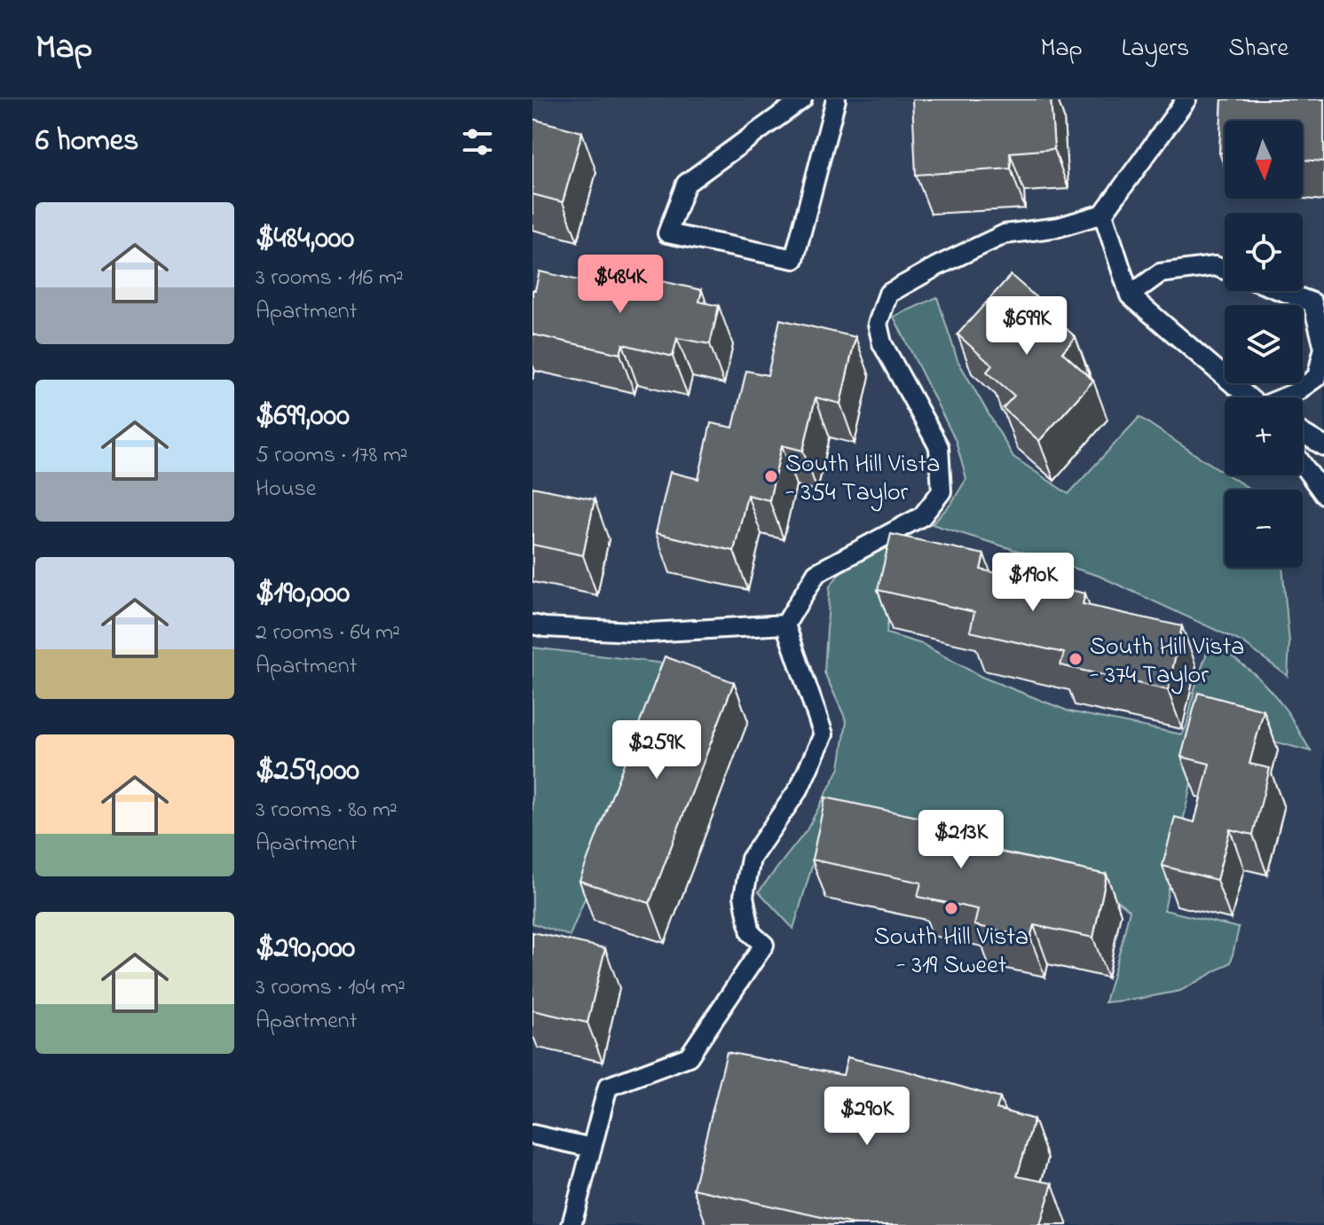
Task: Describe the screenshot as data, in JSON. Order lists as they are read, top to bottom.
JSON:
{
  "places": ["South Hill Vista - 354 Taylor", "South Hill Vista - 374 Taylor", "South Hill Vista - 319 Sweet"],
  "north": "bottom",
  "page": {
    "header": "Map",
    "nav": ["Map", "Layers", "Share"],
    "heading": "6 homes",
    "map_buttons": ["+", "−"],
    "list": [
      {
        "name": "$484,000",
        "note": "3 rooms · 116 m² · Apartment"
      },
      {
        "name": "$699,000",
        "note": "5 rooms · 178 m² · House"
      },
      {
        "name": "$190,000",
        "note": "2 rooms · 64 m² · Apartment"
      },
      {
        "name": "$259,000",
        "note": "3 rooms · 80 m² · Apartment"
      },
      {
        "name": "$290,000",
        "note": "3 rooms · 104 m² · Apartment"
      }
    ],
    "price": [
      "$484K",
      "$699K",
      "$190K",
      "$259K",
      "$213K",
      "$290K"
    ]
  }
}
